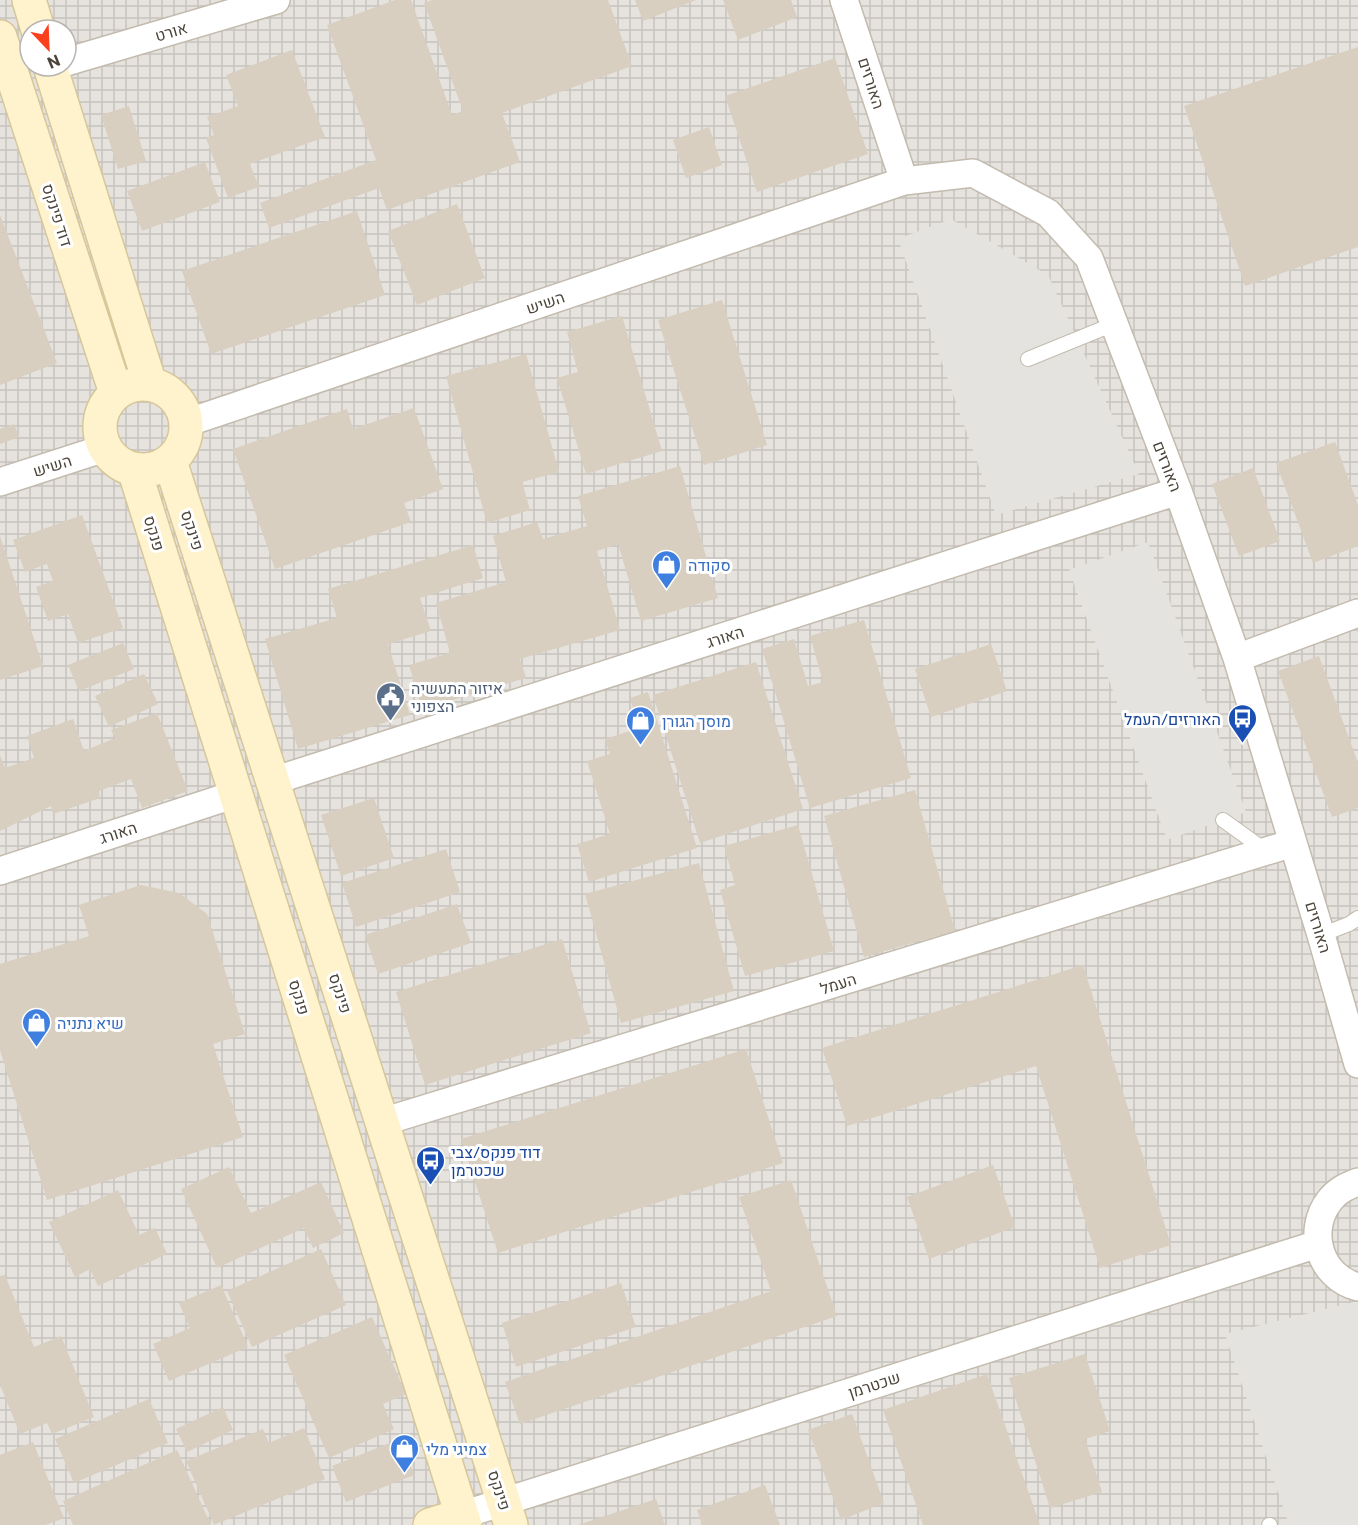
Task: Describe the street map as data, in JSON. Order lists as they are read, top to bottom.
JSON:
{
  "streets": {
    "street": [
      "אורט",
      "האורזים",
      "דוד פינקס",
      "השיש",
      "פינקס",
      "פנקס",
      "האורג",
      "העמל",
      "שכטרמן"
    ]
  },
  "crossings": [
    ["האורזים", "השיש"],
    ["האורזים", "האורג"],
    ["האורזים", "העמל"],
    ["דוד פינקס", "השיש"],
    ["דוד פינקס", "פינקס"],
    ["דוד פינקס", "פנקס"],
    ["השיש", "פינקס"],
    ["השיש", "פנקס"],
    ["פינקס", "פנקס"],
    ["פינקס", "האורג"],
    ["פינקס", "העמל"],
    ["פינקס", "שכטרמן"],
    ["פנקס", "האורג"],
    ["פנקס", "שכטרמן"]
  ],
  "places": {
    "shop": [
      "סקודה",
      "מוסך הגורן",
      "שיא נתניה",
      "צמיגי מלי"
    ],
    "public building": ["איזור התעשיה הצפוני"],
    "bus stop": ["האורזים/העמל", "דוד פנקס/צבי שכטרמן"]
  },
  "north": "bottom right"
}
